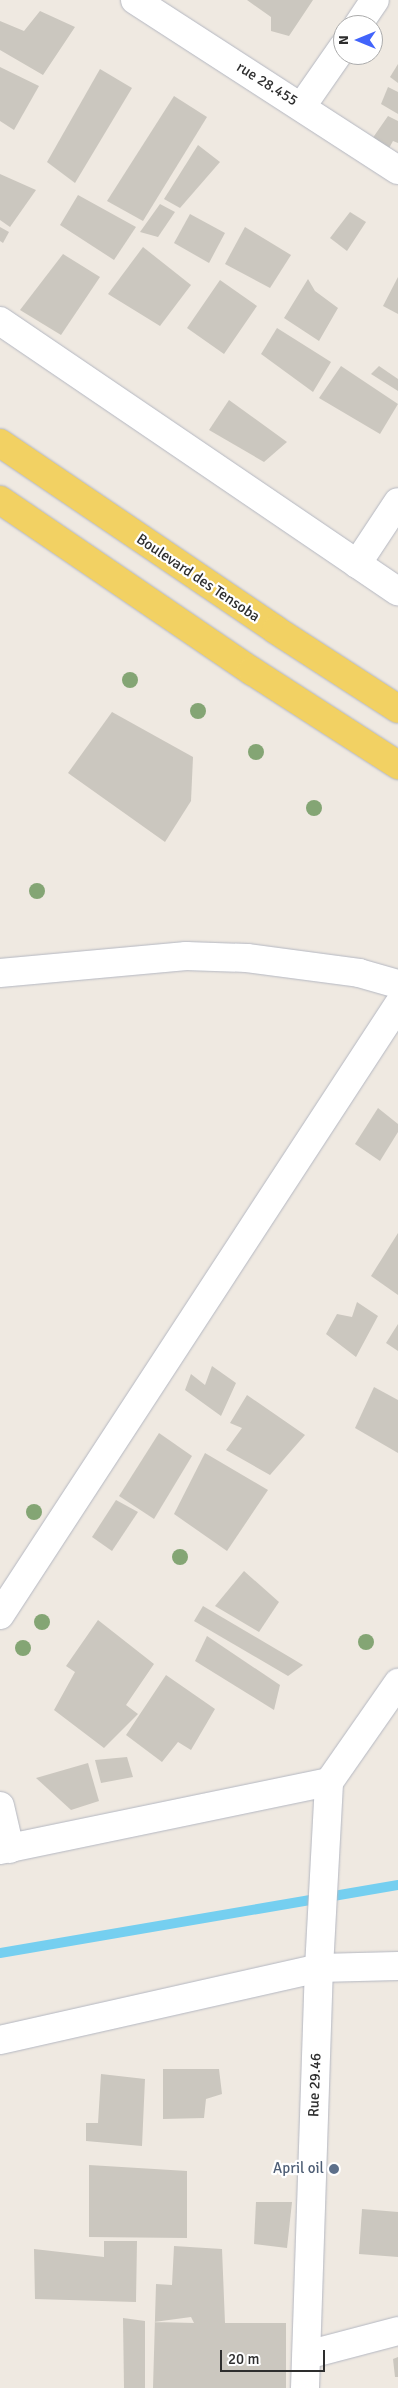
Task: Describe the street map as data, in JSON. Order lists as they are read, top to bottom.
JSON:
{
  "streets": {
    "main road": ["Boulevard des Tensoba"],
    "street": ["rue 28.455", "Rue 29.46"]
  },
  "places": ["April oil"],
  "scale_bar": "20 m",
  "north": "left"
}
